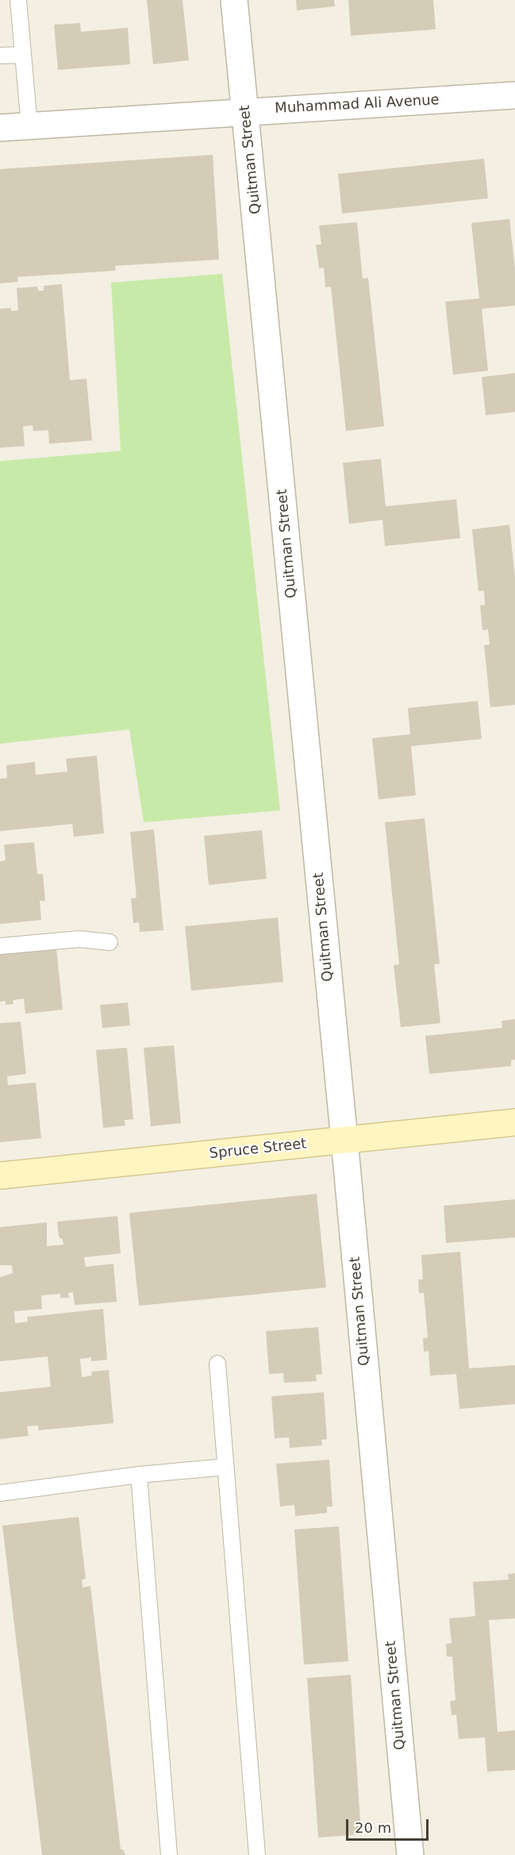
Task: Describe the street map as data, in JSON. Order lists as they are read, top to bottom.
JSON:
{
  "streets": {
    "main road": ["Spruce Street"],
    "street": ["Muhammad Ali Avenue", "Quitman Street"]
  },
  "crossings": [
    ["Muhammad Ali Avenue", "Quitman Street"],
    ["Quitman Street", "Spruce Street"]
  ],
  "scale_bar": "20 m"
}
